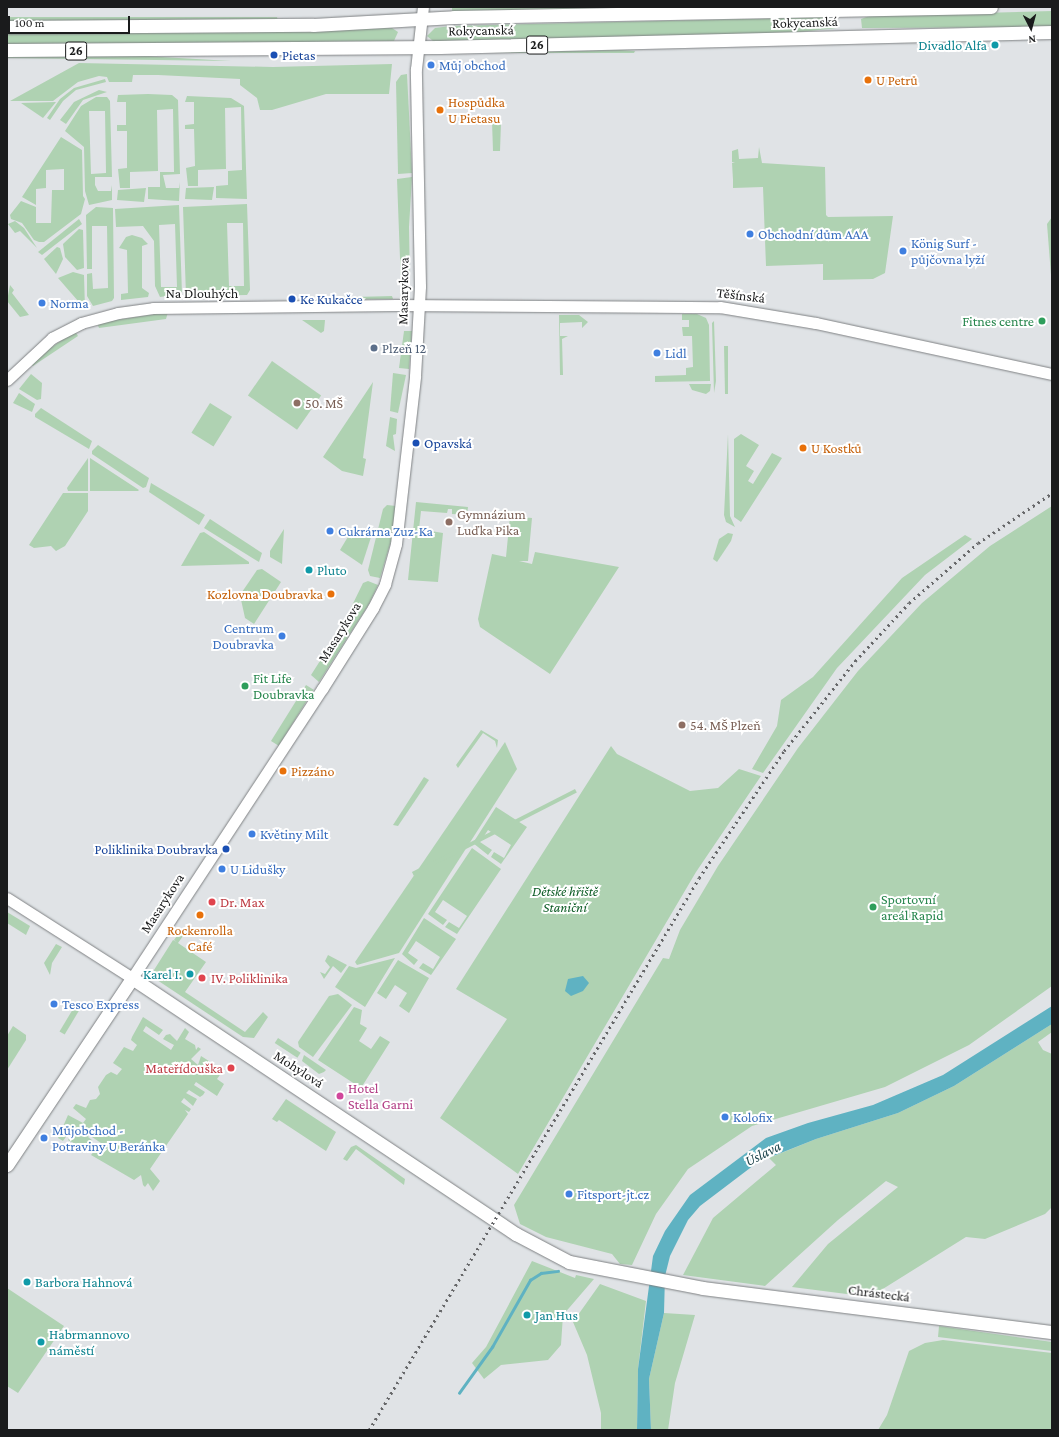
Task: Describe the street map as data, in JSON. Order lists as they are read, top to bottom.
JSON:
{
  "streets": {
    "main road": [
      "Rokycanská",
      "26",
      "Masarykova",
      "Mohylová",
      "Chrástecká"
    ],
    "street": ["Na Dlouhých", "Těšínská"]
  },
  "crossings": [
    ["Rokycanská", "Masarykova"],
    ["Masarykova", "Na Dlouhých"],
    ["Masarykova", "Těšínská"],
    ["Masarykova", "Mohylová"],
    ["Na Dlouhých", "Těšínská"],
    ["Mohylová", "Chrástecká"]
  ],
  "water": ["Úslava"],
  "parks": ["Dětské hřiště Staniční"],
  "places": [
    "Divadlo Alfa",
    "Pietas",
    "Můj obchod",
    "U Petrů",
    "Hospůdka U Pietasu",
    "Obchodní dům AAA",
    "König Surf - půjčovna lyží",
    "Ke Kukačce",
    "Norma",
    "Fitnes centre",
    "Plzeň 12",
    "Lidl",
    "50. MŠ",
    "Opavská",
    "U Kostků",
    "Gymnázium Luďka Pika",
    "Cukrárna Zuz-Ka",
    "Pluto",
    "Kozlovna Doubravka",
    "Centrum Doubravka",
    "Fit Life Doubravka",
    "54. MŠ Plzeň",
    "Pizzáno",
    "Květiny Milt",
    "Poliklinika Doubravka",
    "U Lidušky",
    "Dr. Max",
    "Sportovní areál Rapid",
    "Rockenrolla Café",
    "Karel I.",
    "IV. Poliklinika",
    "Tesco Express",
    "Mateřídouška",
    "Hotel Stella Garni",
    "Kolofix",
    "Můjobchod - Potraviny U Beránka",
    "Fitsport-jt.cz",
    "Barbora Hahnová",
    "Jan Hus",
    "Habrmannovo náměstí"
  ],
  "scale_bar": "100 m",
  "north": "bottom"
}
